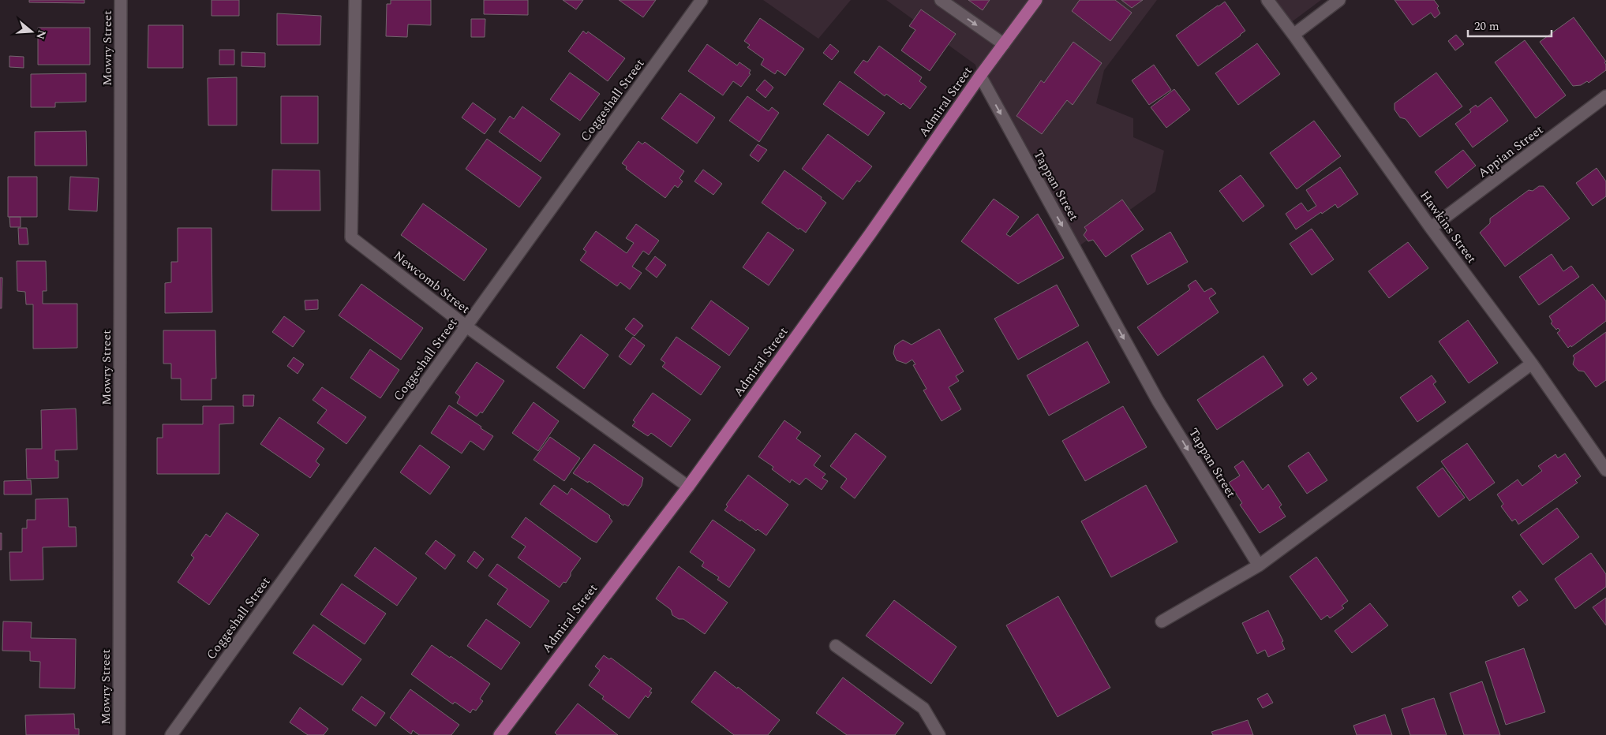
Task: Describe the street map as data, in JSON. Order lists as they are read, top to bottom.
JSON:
{
  "streets": {
    "main road": ["Admiral Street"],
    "street": [
      "Mowry Street",
      "Coggeshall Street",
      "Appian Street",
      "Tappan Street",
      "Hawkins Street",
      "Newcomb Street"
    ]
  },
  "crossings": [
    ["Coggeshall Street", "Newcomb Street"],
    ["Admiral Street", "Tappan Street"],
    ["Admiral Street", "Newcomb Street"],
    ["Appian Street", "Hawkins Street"]
  ],
  "one_way": ["Tappan Street"],
  "scale_bar": "20 m",
  "north": "right"
}
